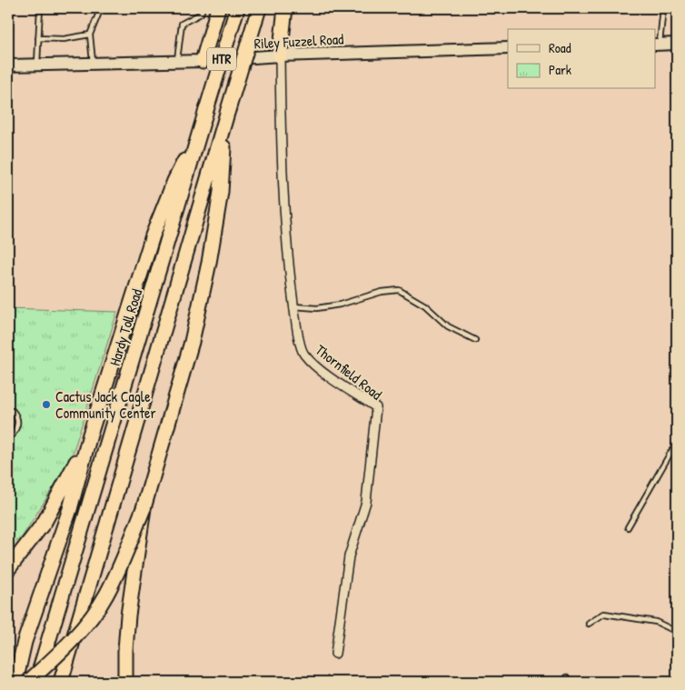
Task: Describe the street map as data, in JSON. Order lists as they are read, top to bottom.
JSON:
{
  "streets": {
    "highway": ["HTR", "Hardy Toll Road"],
    "main road": ["Riley Fuzzel Road"],
    "street": ["Thornfield Road"]
  },
  "crossings": [
    ["Riley Fuzzel Road", "Thornfield Road"]
  ],
  "places": ["Cactus Jack Cagle Community Center"],
  "legend": ["Road", "Park"]
}
